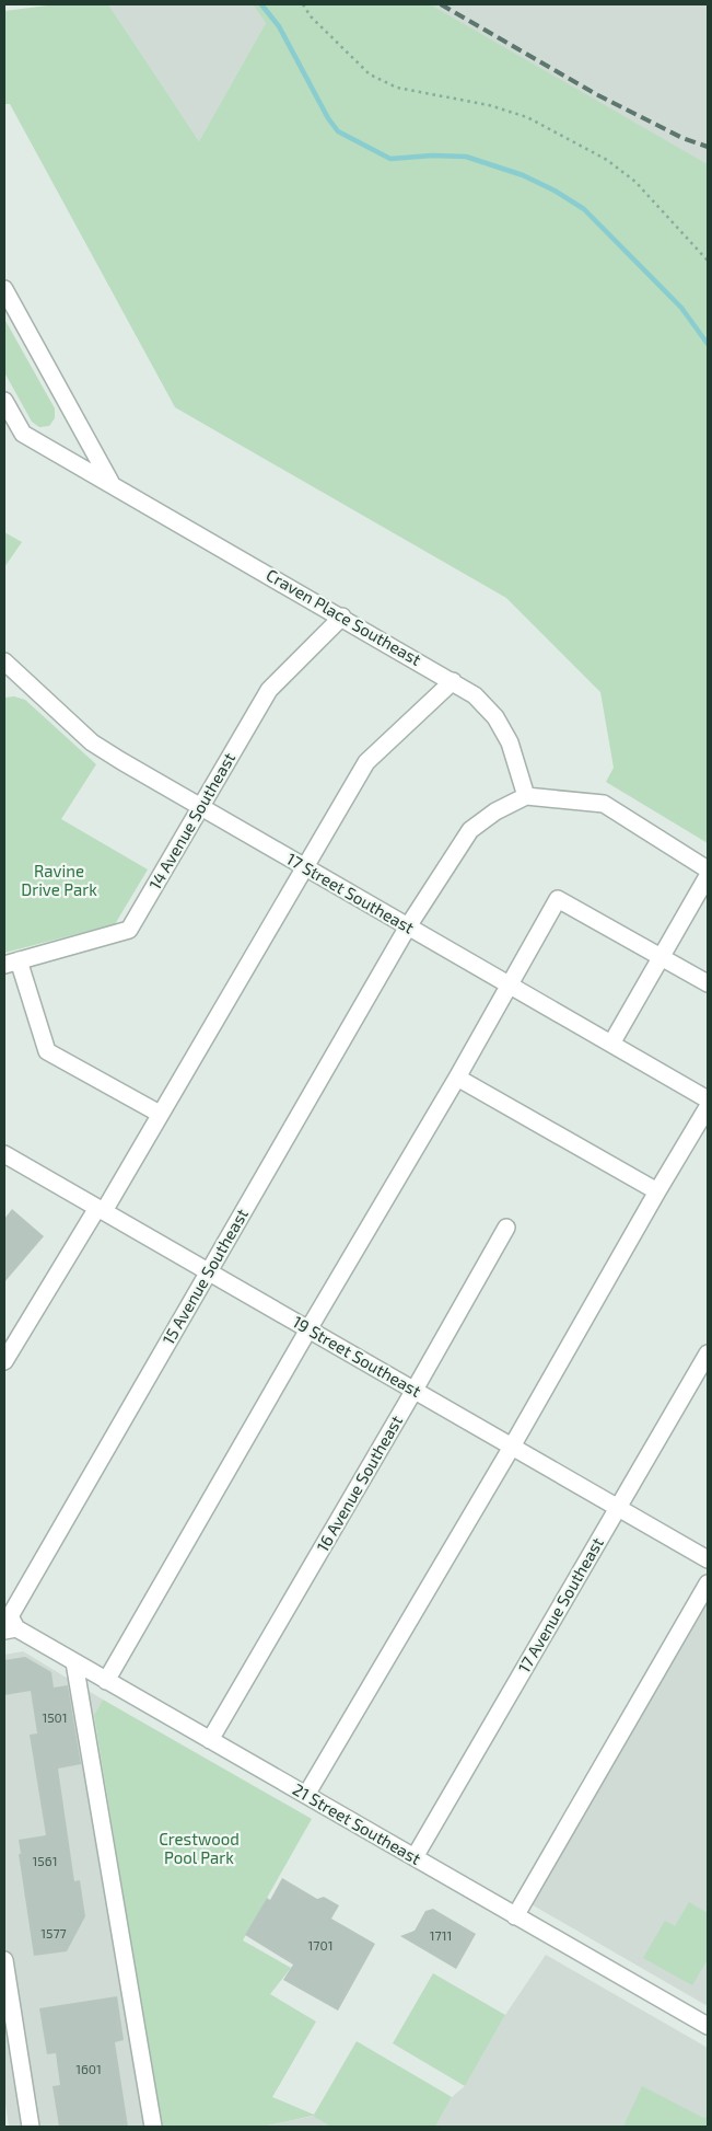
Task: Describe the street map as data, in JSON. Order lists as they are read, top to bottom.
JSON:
{
  "streets": {
    "street": [
      "Craven Place Southeast",
      "14 Avenue Southeast",
      "17 Street Southeast",
      "15 Avenue Southeast",
      "19 Street Southeast",
      "16 Avenue Southeast",
      "17 Avenue Southeast",
      "21 Street Southeast"
    ]
  },
  "crossings": [
    ["Craven Place Southeast", "14 Avenue Southeast"],
    ["Craven Place Southeast", "15 Avenue Southeast"],
    ["14 Avenue Southeast", "17 Street Southeast"],
    ["17 Street Southeast", "15 Avenue Southeast"],
    ["15 Avenue Southeast", "19 Street Southeast"],
    ["15 Avenue Southeast", "21 Street Southeast"],
    ["19 Street Southeast", "16 Avenue Southeast"],
    ["19 Street Southeast", "17 Avenue Southeast"],
    ["16 Avenue Southeast", "21 Street Southeast"],
    ["17 Avenue Southeast", "21 Street Southeast"]
  ],
  "parks": ["Ravine Drive Park", "Crestwood Pool Park"],
  "house_numbers": [
    "1501",
    "1561",
    "1577",
    "1711",
    "1701",
    "1601"
  ]
}
